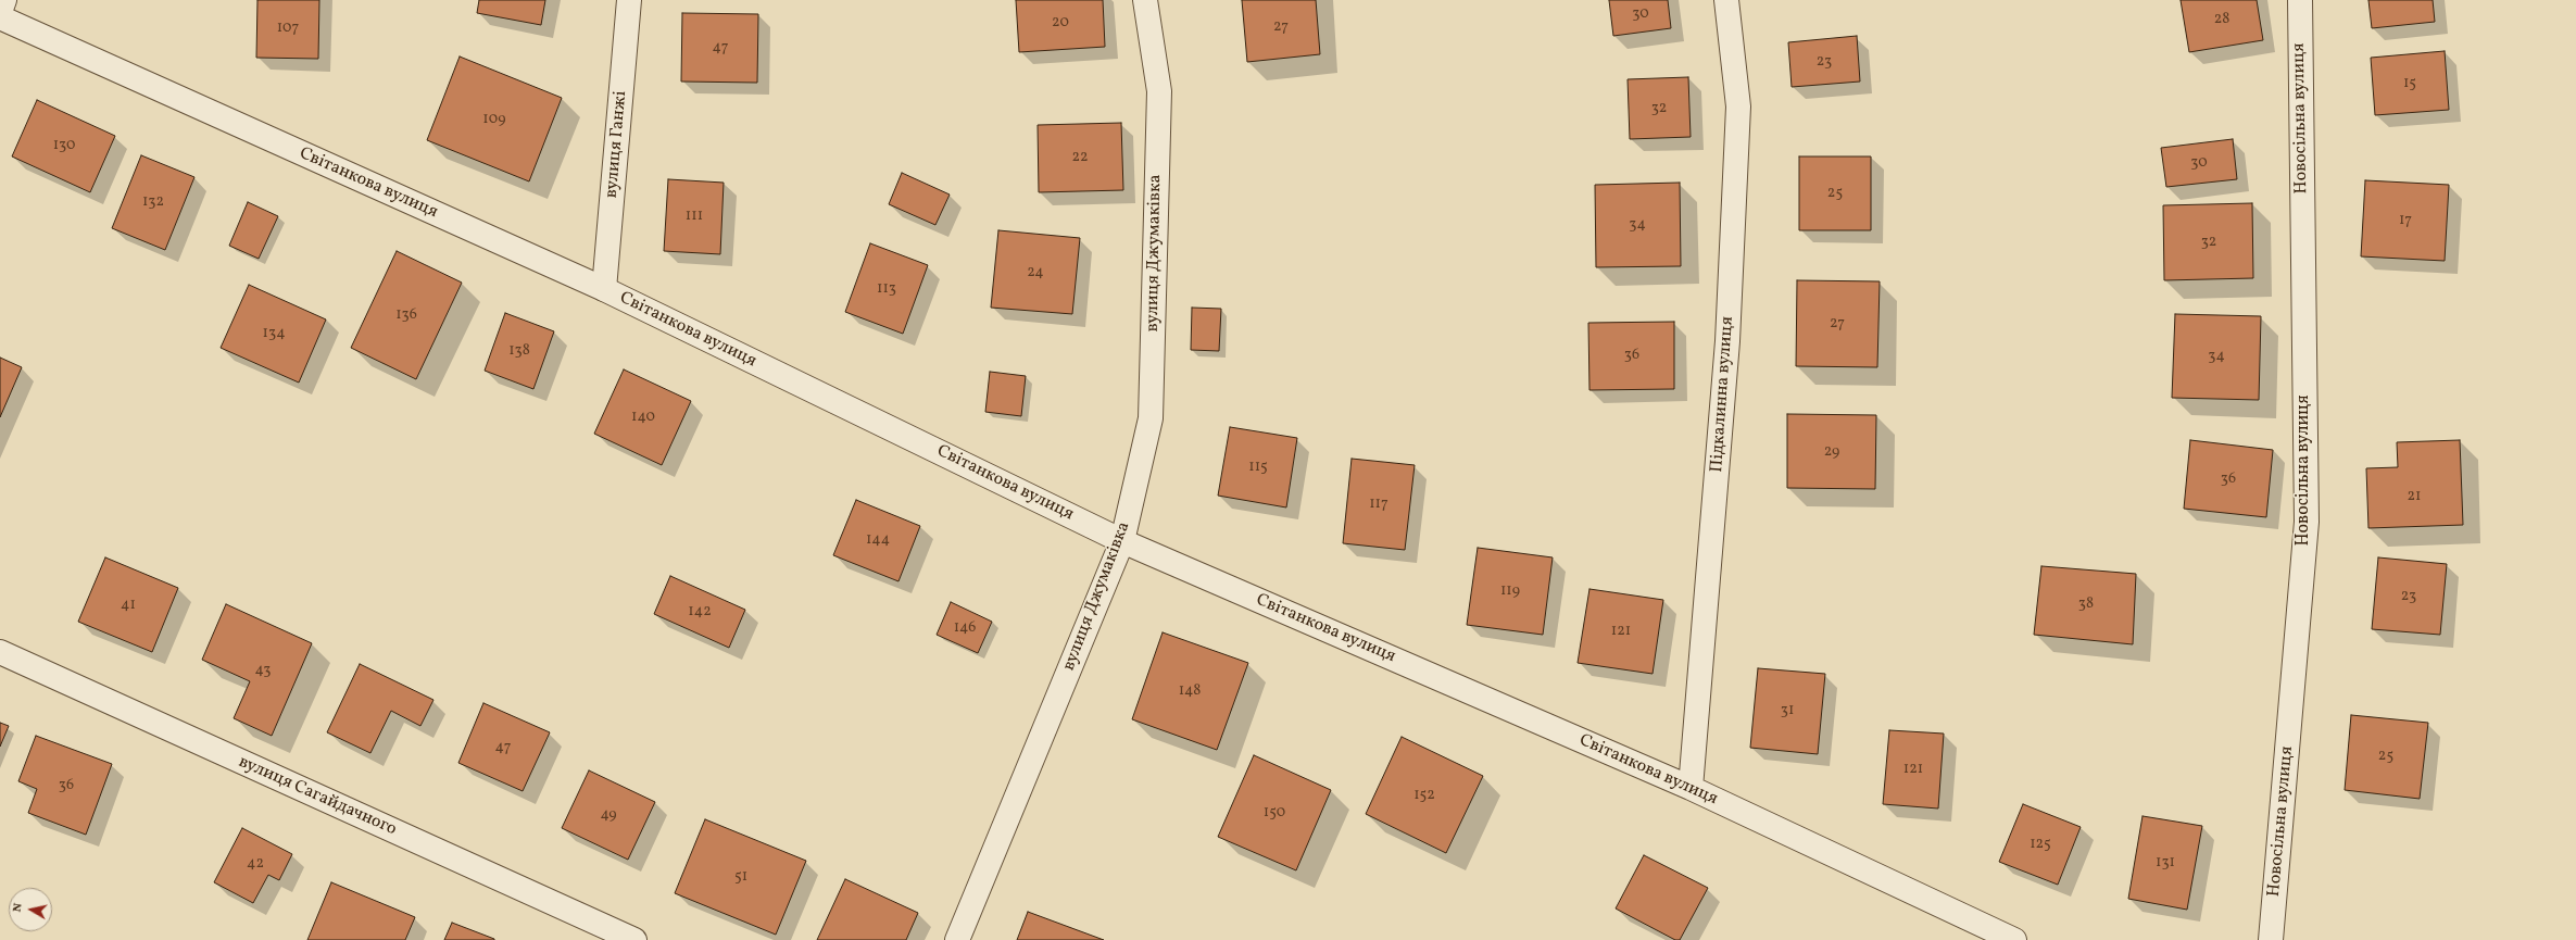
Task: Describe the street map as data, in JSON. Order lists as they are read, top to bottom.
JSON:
{
  "streets": {
    "street": [
      "Новосільна вулиця",
      "вулиця Ганжі",
      "Світанкова вулиця",
      "вулиця Джумаківка",
      "Підкалинна вулиця",
      "вулиця Сагайдачного"
    ]
  },
  "crossings": [
    ["вулиця Ганжі", "Світанкова вулиця"],
    ["Світанкова вулиця", "вулиця Джумаківка"],
    ["Світанкова вулиця", "Підкалинна вулиця"]
  ],
  "house_numbers": [
    "30",
    "28",
    "20",
    "27",
    "107",
    "47",
    "23",
    "15",
    "32",
    "109",
    "130",
    "22",
    "30",
    "25",
    "132",
    "111",
    "17",
    "34",
    "32",
    "24",
    "113",
    "136",
    "27",
    "134",
    "138",
    "36",
    "34",
    "140",
    "29",
    "115",
    "36",
    "21",
    "117",
    "144",
    "119",
    "23",
    "38",
    "41",
    "142",
    "146",
    "121",
    "43",
    "148",
    "31",
    "47",
    "25",
    "121",
    "36",
    "152",
    "150",
    "49",
    "125",
    "131",
    "42",
    "51"
  ],
  "north": "left"
}
